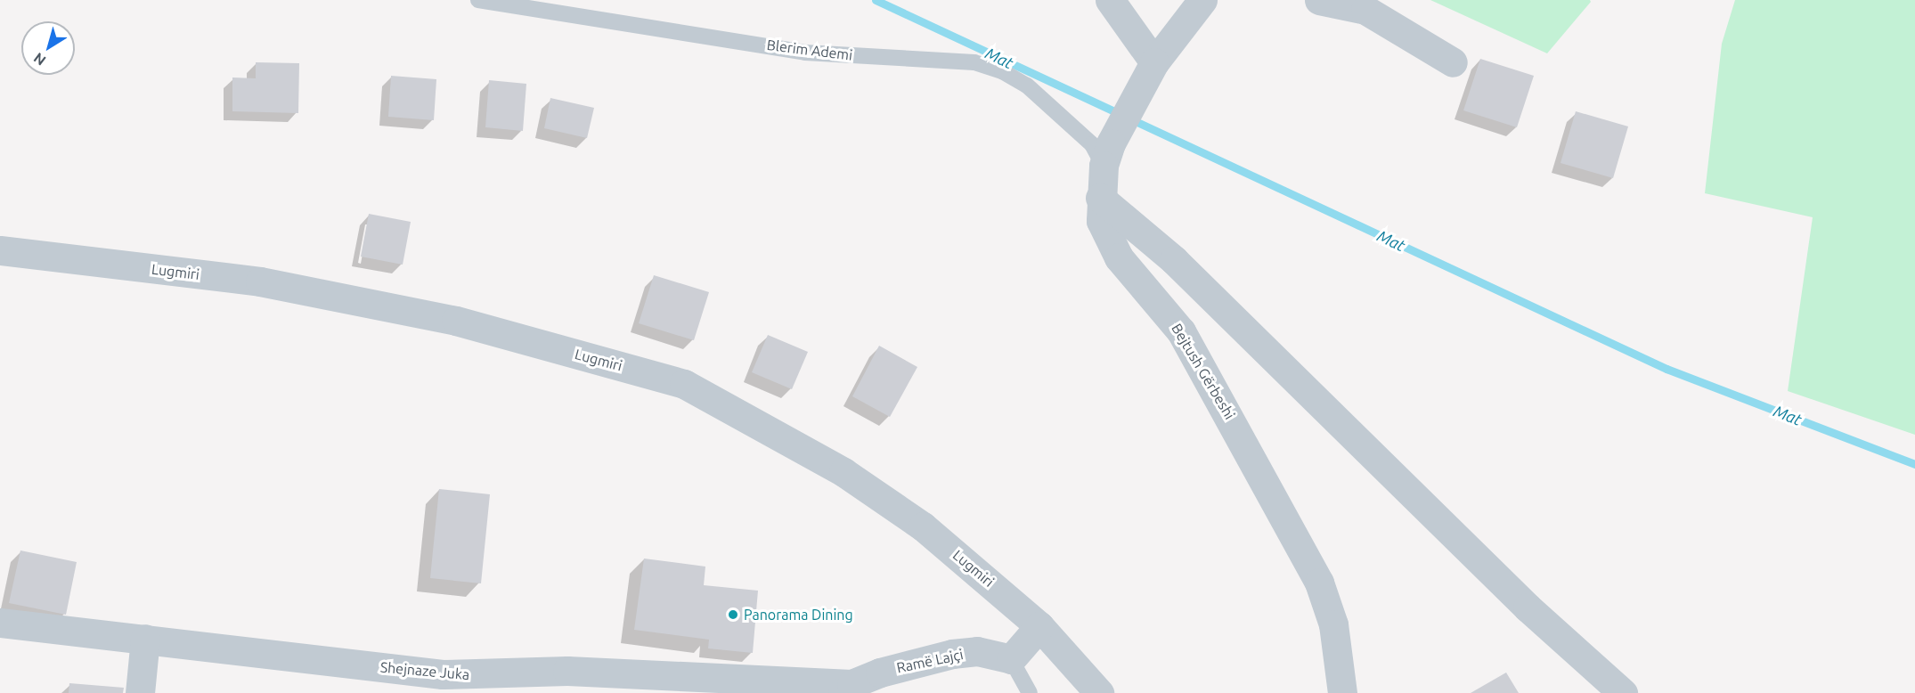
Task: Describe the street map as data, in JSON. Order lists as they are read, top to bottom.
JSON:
{
  "streets": {
    "street": [
      "Lugmiri",
      "Bejtush Gërbeshi",
      "Ramë Lajçi",
      "Shejnaze Juka"
    ],
    "lane": ["Blerim Ademi"]
  },
  "crossings": [
    ["Blerim Ademi", "Bejtush Gërbeshi"],
    ["Ramë Lajçi", "Shejnaze Juka"]
  ],
  "water": ["Mat"],
  "places": ["Panorama Dining"],
  "north": "bottom left"
}
